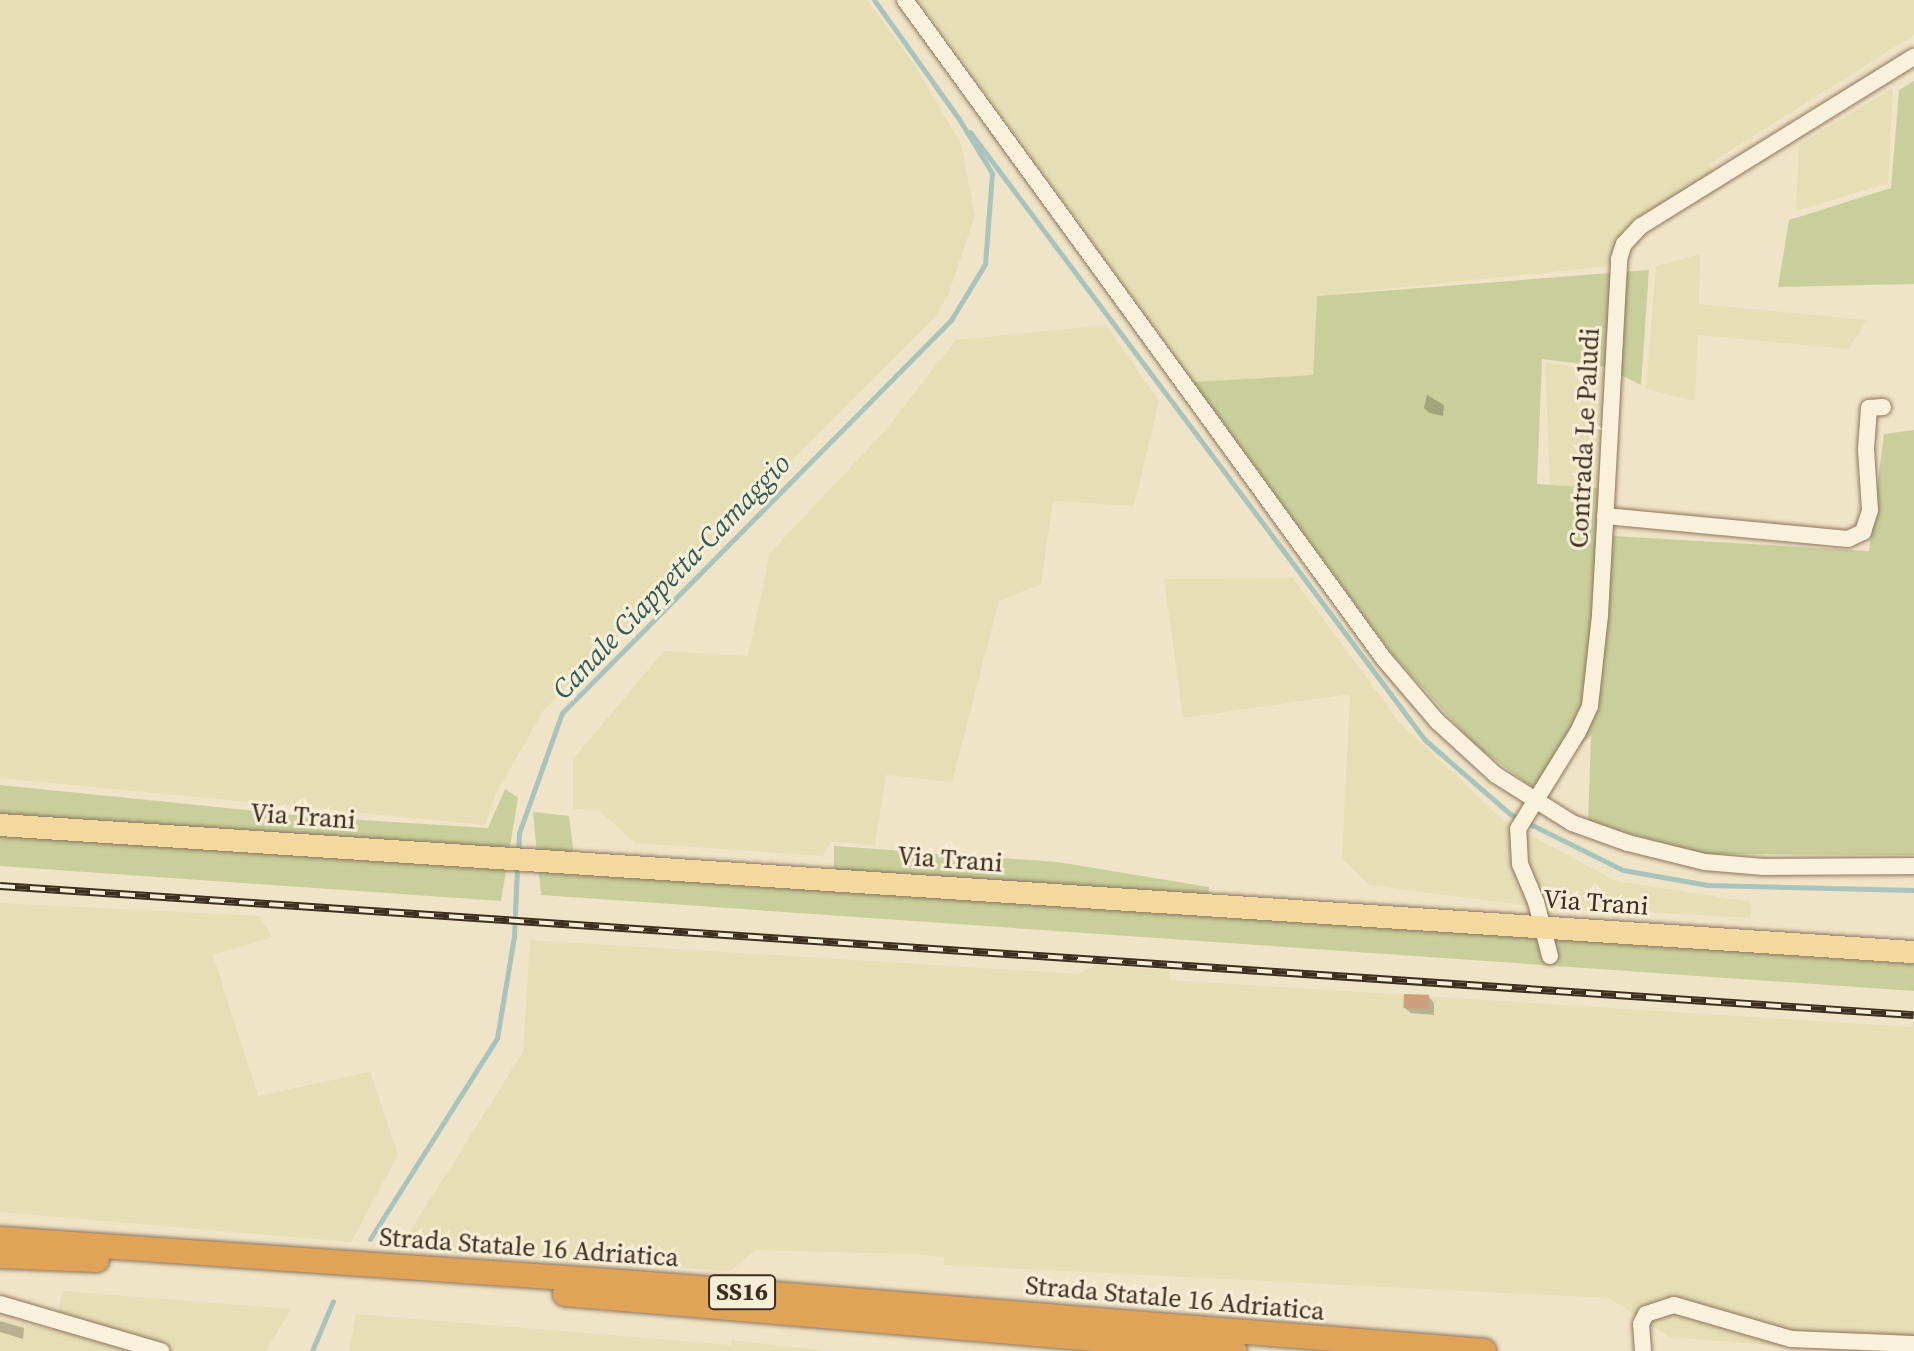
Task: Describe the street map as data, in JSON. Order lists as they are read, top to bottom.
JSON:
{
  "streets": {
    "highway": ["Strada Statale 16 Adriatica", "SS16"],
    "main road": ["Via Trani"],
    "street": ["Contrada Le Paludi"]
  },
  "crossings": [
    ["Contrada Le Paludi", "Via Trani"]
  ],
  "water": ["Canale Ciappetta-Camaggio"]
}
